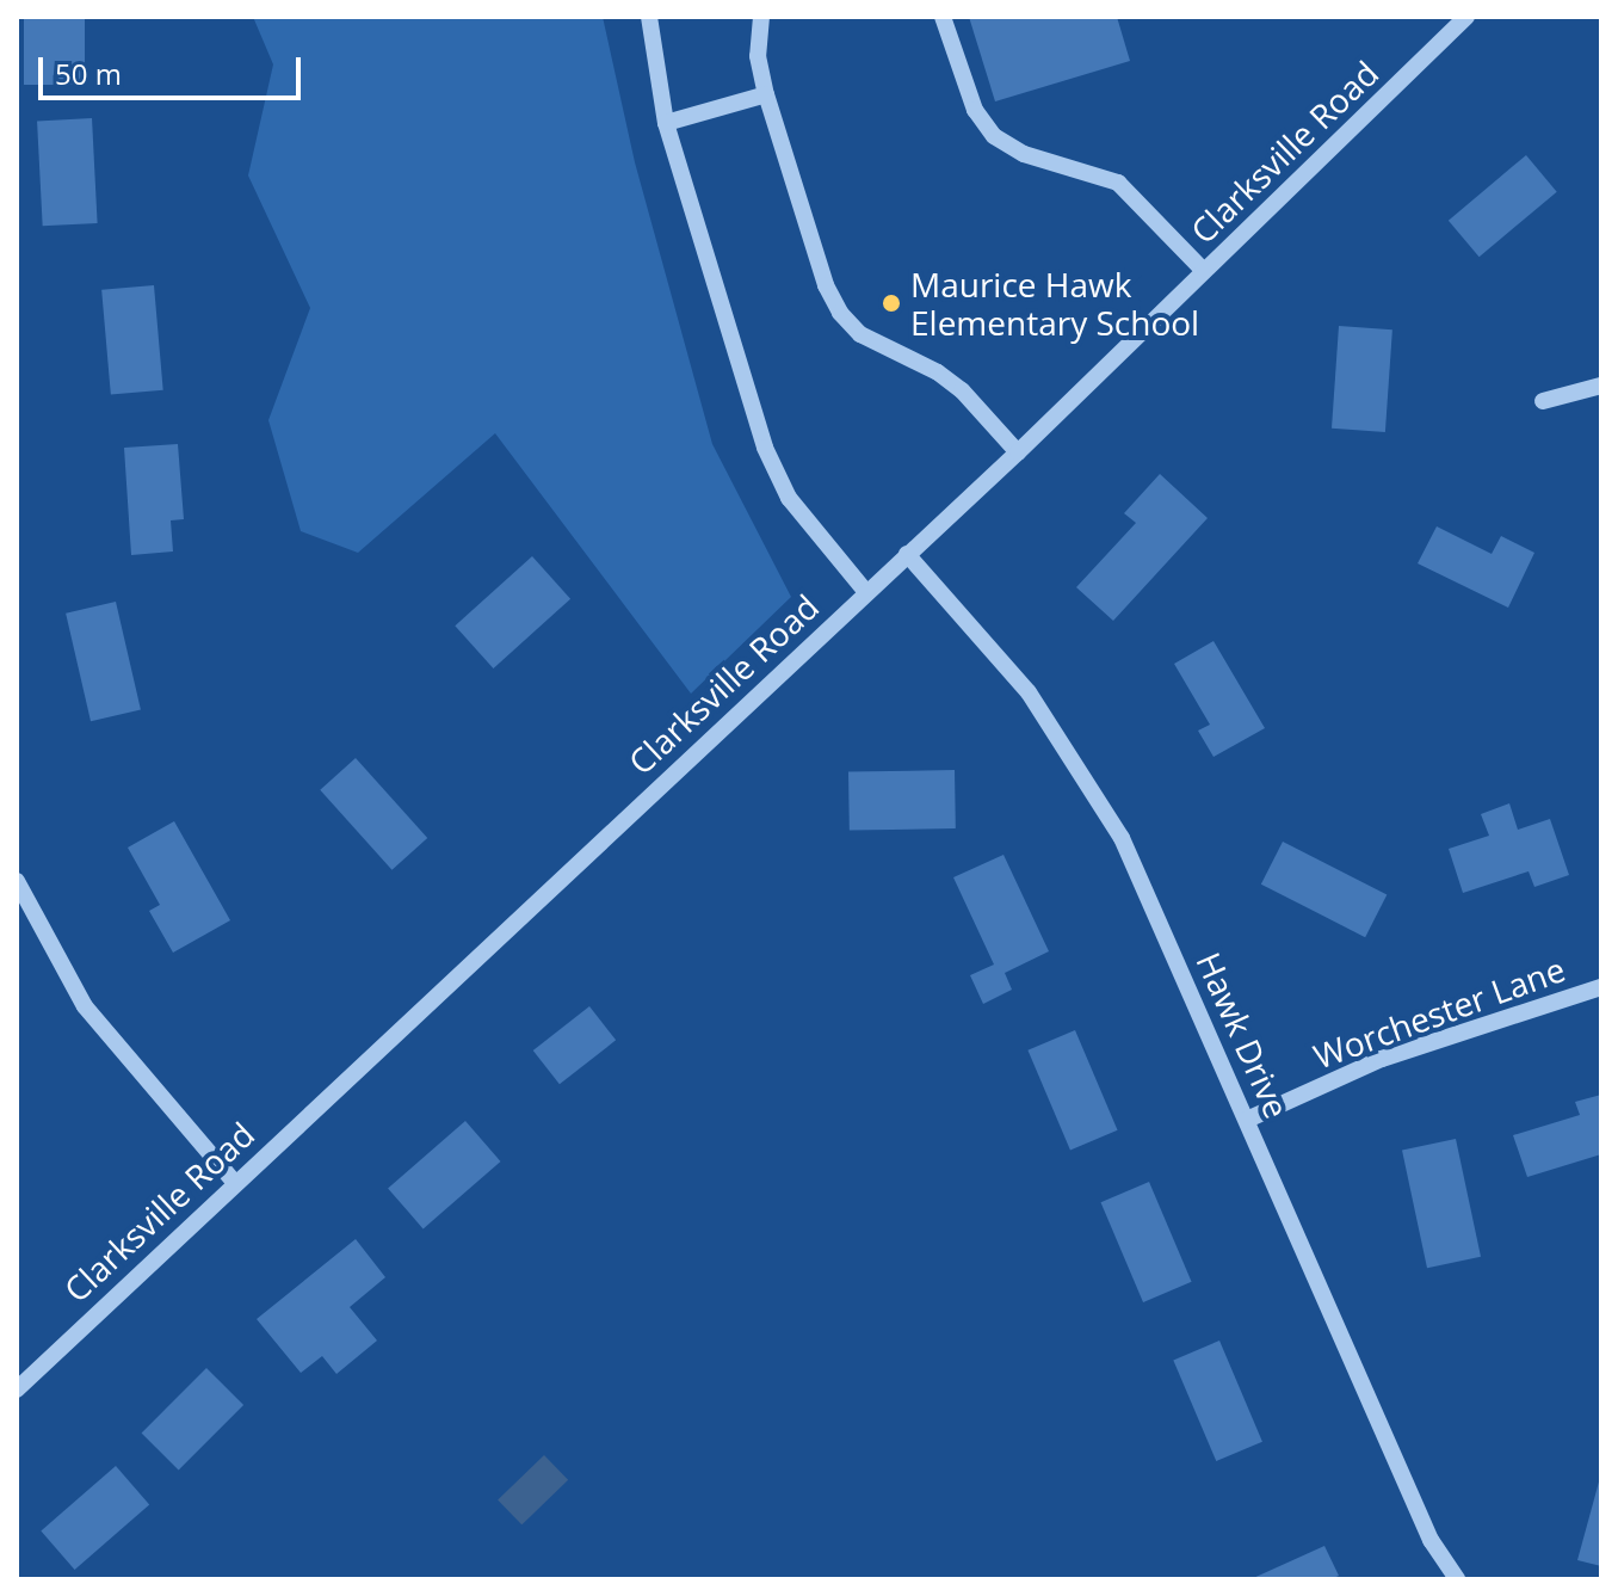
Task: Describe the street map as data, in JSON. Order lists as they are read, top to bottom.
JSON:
{
  "streets": {
    "street": ["Clarksville Road", "Worchester Lane", "Hawk Drive"]
  },
  "crossings": [
    ["Clarksville Road", "Hawk Drive"],
    ["Worchester Lane", "Hawk Drive"]
  ],
  "places": ["Maurice Hawk Elementary School"],
  "scale_bar": "50 m"
}
